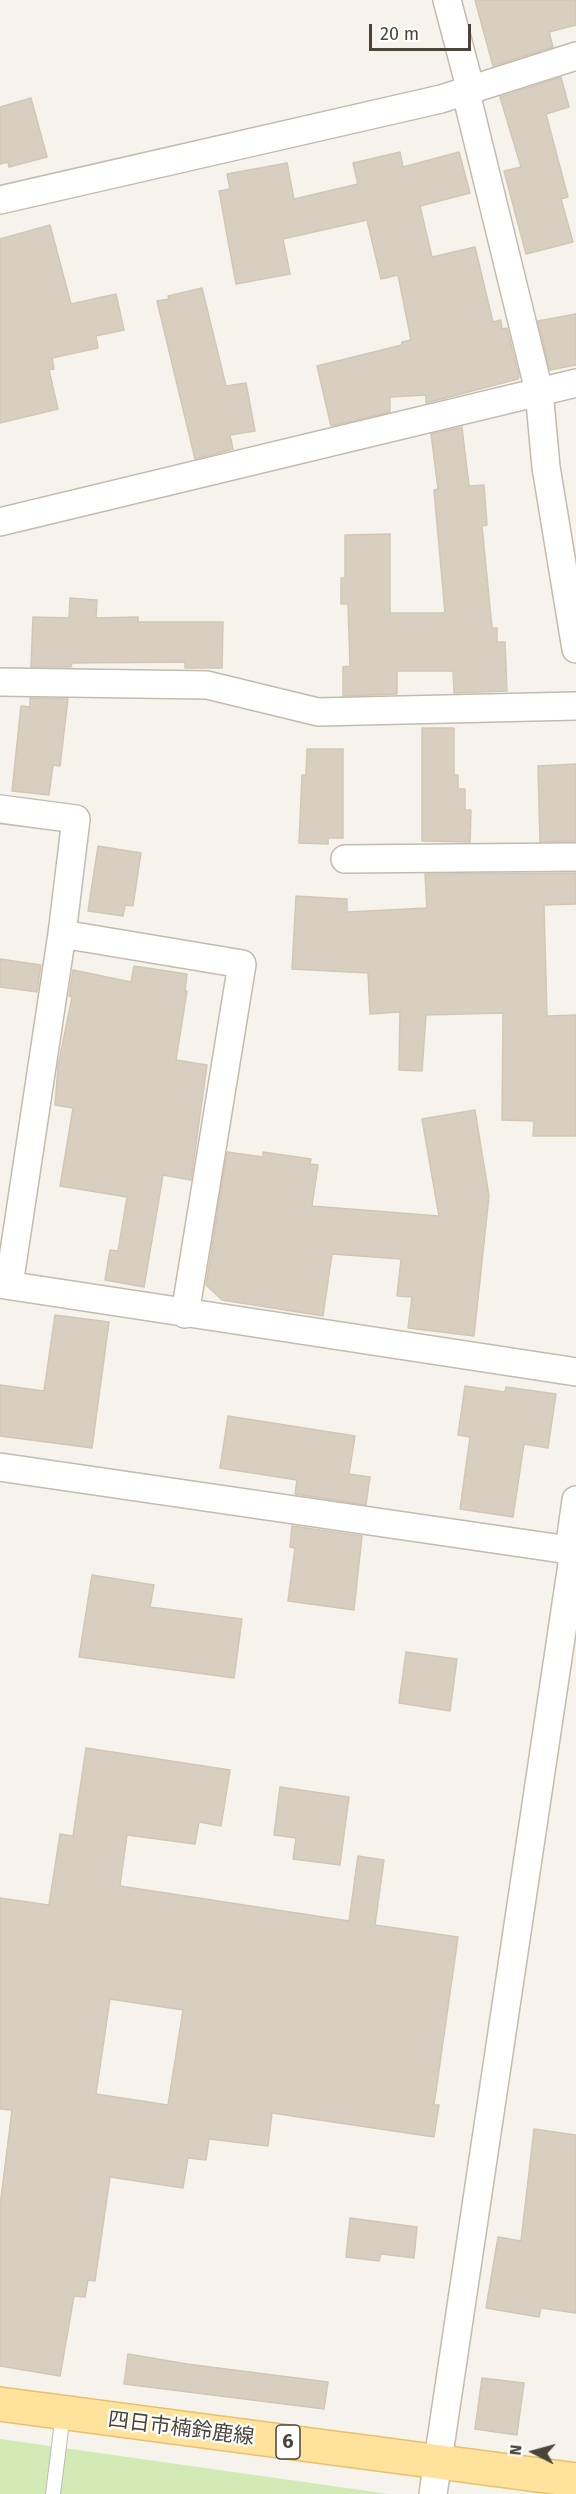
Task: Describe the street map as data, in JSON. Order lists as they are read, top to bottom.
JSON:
{
  "streets": {
    "main road": ["四日市楠鈴鹿線", "6"]
  },
  "scale_bar": "20 m",
  "north": "left"
}
